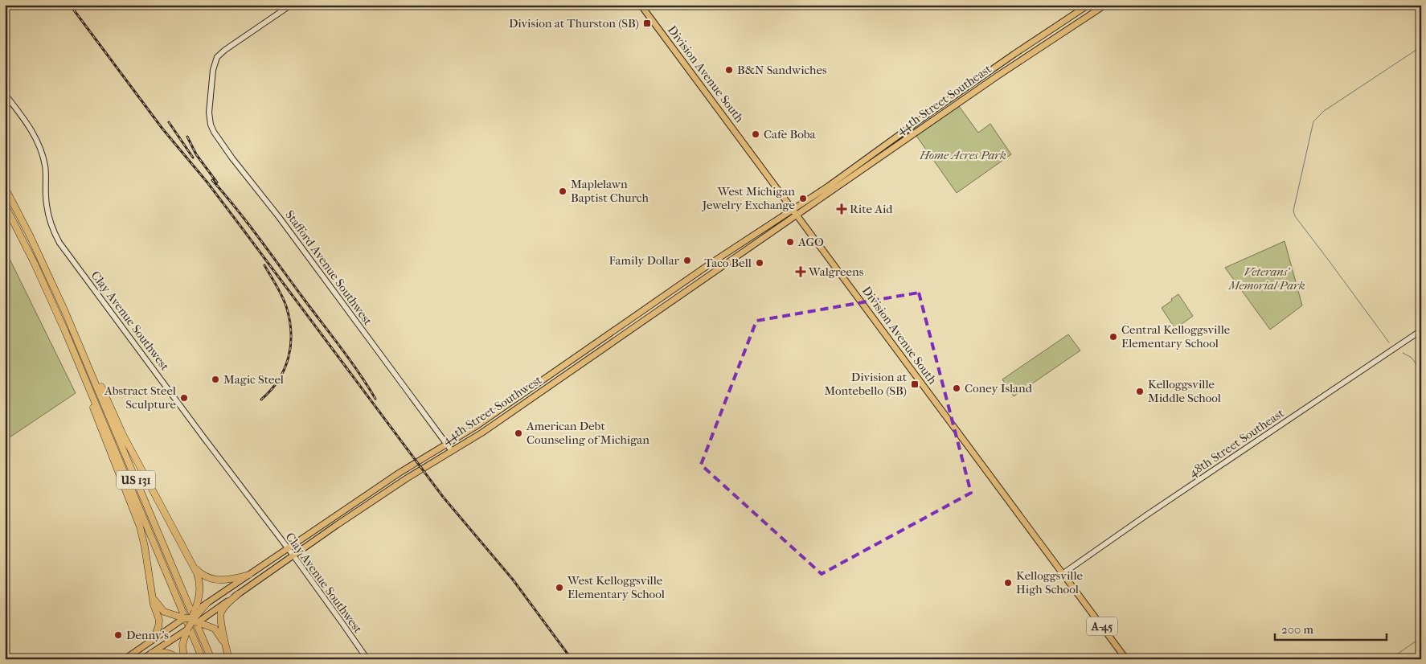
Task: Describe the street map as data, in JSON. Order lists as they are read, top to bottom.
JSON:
{
  "streets": {
    "highway": ["US 131"],
    "main road": [
      "Division Avenue South",
      "44th Street Southeast",
      "44th Street Southwest",
      "A-45"
    ],
    "street": ["Stafford Avenue Southwest", "Clay Avenue Southwest", "48th Street Southeast"]
  },
  "crossings": [
    ["Division Avenue South", "44th Street Southeast"],
    ["Division Avenue South", "44th Street Southwest"],
    ["Division Avenue South", "48th Street Southeast"],
    ["44th Street Southeast", "44th Street Southwest"],
    ["Stafford Avenue Southwest", "44th Street Southwest"],
    ["Clay Avenue Southwest", "44th Street Southwest"]
  ],
  "parks": ["Home Acres Park", "Veterans' Memorial Park"],
  "places": {
    "transit": ["Division at Thurston (SB)", "Division at Montebello (SB)"],
    "other": [
      "B&N Sandwiches",
      "Cafe Boba",
      "Maplelawn Baptist Church",
      "West Michigan Jewelry Exchange",
      "AGO",
      "Family Dollar",
      "Taco Bell",
      "Central Kelloggsville Elementary School",
      "Magic Steel",
      "Coney Island",
      "Kelloggsville Middle School",
      "Abstract Steel Sculpture",
      "American Debt Counseling of Michigan",
      "Kelloggsville High School",
      "West Kelloggsville Elementary School",
      "Denny's"
    ],
    "health": ["Rite Aid", "Walgreens"]
  },
  "scale_bar": "200 m"
}
